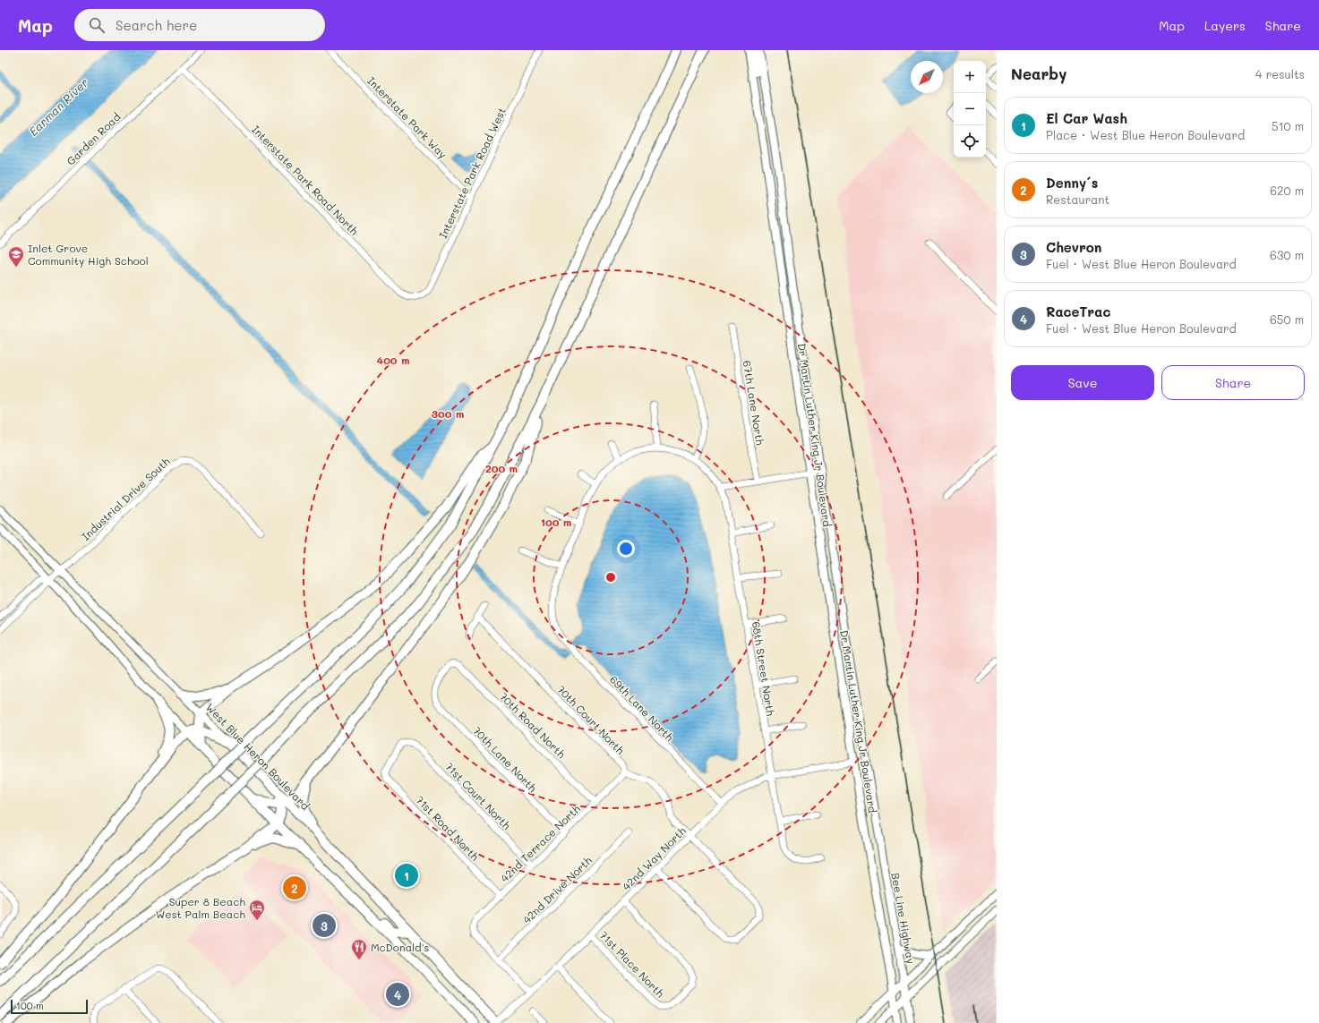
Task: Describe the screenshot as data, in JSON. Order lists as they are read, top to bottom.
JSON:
{
  "streets": {
    "highway": ["West Blue Heron Boulevard"],
    "main road": ["Dr Martin Luther King Jr Boulevard", "Bee Line Highway"],
    "street": [
      "Interstate Park Way",
      "Garden Road",
      "Interstate Park Road West",
      "Interstate Park Road North",
      "67th Lane North",
      "Industrial Drive South",
      "68th Street North",
      "69th Lane North",
      "70th Court North",
      "70th Road North",
      "70th Lane North",
      "71st Court North",
      "71st Road North",
      "42nd Terrace North",
      "42nd Way North",
      "42nd Drive North",
      "71st Place North"
    ]
  },
  "crossings": [
    ["Interstate Park Way", "Interstate Park Road West"],
    ["Garden Road", "Interstate Park Road North"],
    ["Interstate Park Road West", "Interstate Park Road North"],
    ["Dr Martin Luther King Jr Boulevard", "42nd Way North"],
    ["Dr Martin Luther King Jr Boulevard", "Bee Line Highway"],
    ["Industrial Drive South", "West Blue Heron Boulevard"],
    ["68th Street North", "69th Lane North"],
    ["68th Street North", "42nd Way North"],
    ["69th Lane North", "42nd Way North"],
    ["70th Court North", "42nd Terrace North"],
    ["70th Road North", "70th Lane North"],
    ["70th Road North", "42nd Terrace North"],
    ["West Blue Heron Boulevard", "42nd Way North"],
    ["70th Lane North", "42nd Terrace North"],
    ["71st Court North", "71st Road North"],
    ["71st Court North", "42nd Terrace North"],
    ["71st Road North", "42nd Terrace North"],
    ["42nd Terrace North", "42nd Drive North"],
    ["42nd Way North", "71st Place North"]
  ],
  "water": ["Earman River"],
  "places": {
    "school or university": ["Inlet Grove Community High School"],
    "hotel": ["Super 8 Beach West Palm Beach"],
    "restaurant": ["McDonald's"]
  },
  "scale_bar": "100 m",
  "north": "bottom left",
  "page": {
    "header": "Map",
    "search": "Search here",
    "nav": ["Map", "Layers", "Share"],
    "heading": ["Nearby", "4 results"],
    "map_buttons": ["+", "−"],
    "list": [
      {
        "mark": "1",
        "name": "El Car Wash",
        "note": "Place · West Blue Heron Boulevard",
        "value": "510 m"
      },
      {
        "mark": "2",
        "name": "Denny´s",
        "note": "Restaurant",
        "value": "620 m"
      },
      {
        "mark": "3",
        "name": "Chevron",
        "note": "Fuel · West Blue Heron Boulevard",
        "value": "630 m"
      },
      {
        "mark": "4",
        "name": "RaceTrac",
        "note": "Fuel · West Blue Heron Boulevard",
        "value": "650 m"
      }
    ],
    "buttons": ["Save", "Share"],
    "pins": [
      "1",
      "2",
      "3",
      "4"
    ],
    "scale": "100 m"
  },
  "rings": [
    "400 m",
    "300 m",
    "200 m",
    "100 m"
  ]
}
